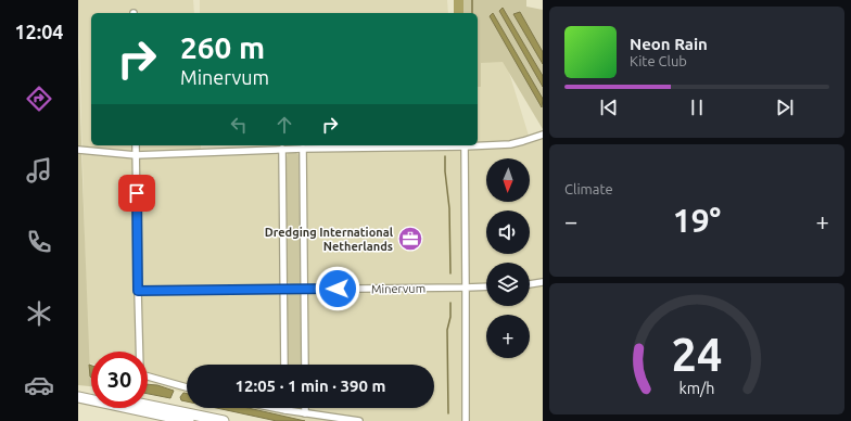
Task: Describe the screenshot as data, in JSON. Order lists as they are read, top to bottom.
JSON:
{
  "streets": {
    "street": ["Minervum"]
  },
  "places": {
    "office": ["Dredging International Netherlands"]
  },
  "north": "bottom",
  "page": {
    "tabs": "12:04",
    "turn": ["260 m", "Minervum"],
    "song": ["Neon Rain", "Kite Club"],
    "tile": "Climate",
    "map_buttons": "+",
    "heat": ["−", "19°", "+"],
    "limit": "30",
    "trip": "12:05 · 1 min · 390 m",
    "gauge": ["24", "km/h"]
  }
}
